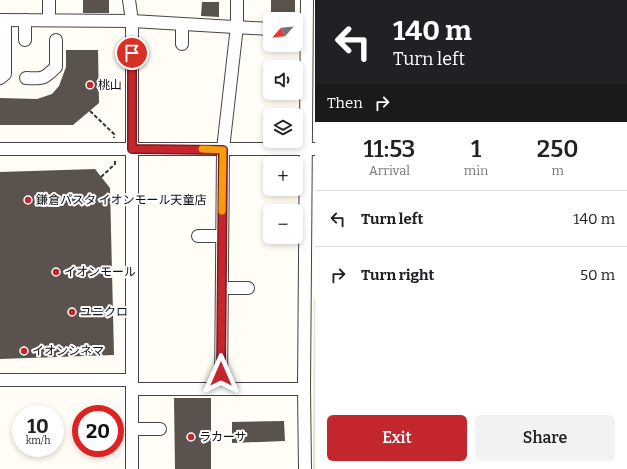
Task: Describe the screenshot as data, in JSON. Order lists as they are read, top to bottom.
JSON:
{
  "places": [
    "桃山",
    "鎌倉パスタ イオンモール天童店",
    "イオンモール",
    "ユニクロ",
    "イオンシネマ",
    "ラカーサ"
  ],
  "north": "bottom left",
  "page": {
    "turn": ["140 m", "Turn left"],
    "map_buttons": ["+", "−"],
    "then": "Then",
    "eta": [
      "11:53",
      "Arrival",
      "1",
      "min",
      "250",
      "m"
    ],
    "list": [
      {
        "name": "Turn left",
        "value": "140 m"
      },
      {
        "name": "Turn right",
        "value": "50 m"
      }
    ],
    "speed": "10 km/h",
    "limit": "20",
    "buttons": ["Exit", "Share"]
  }
}
